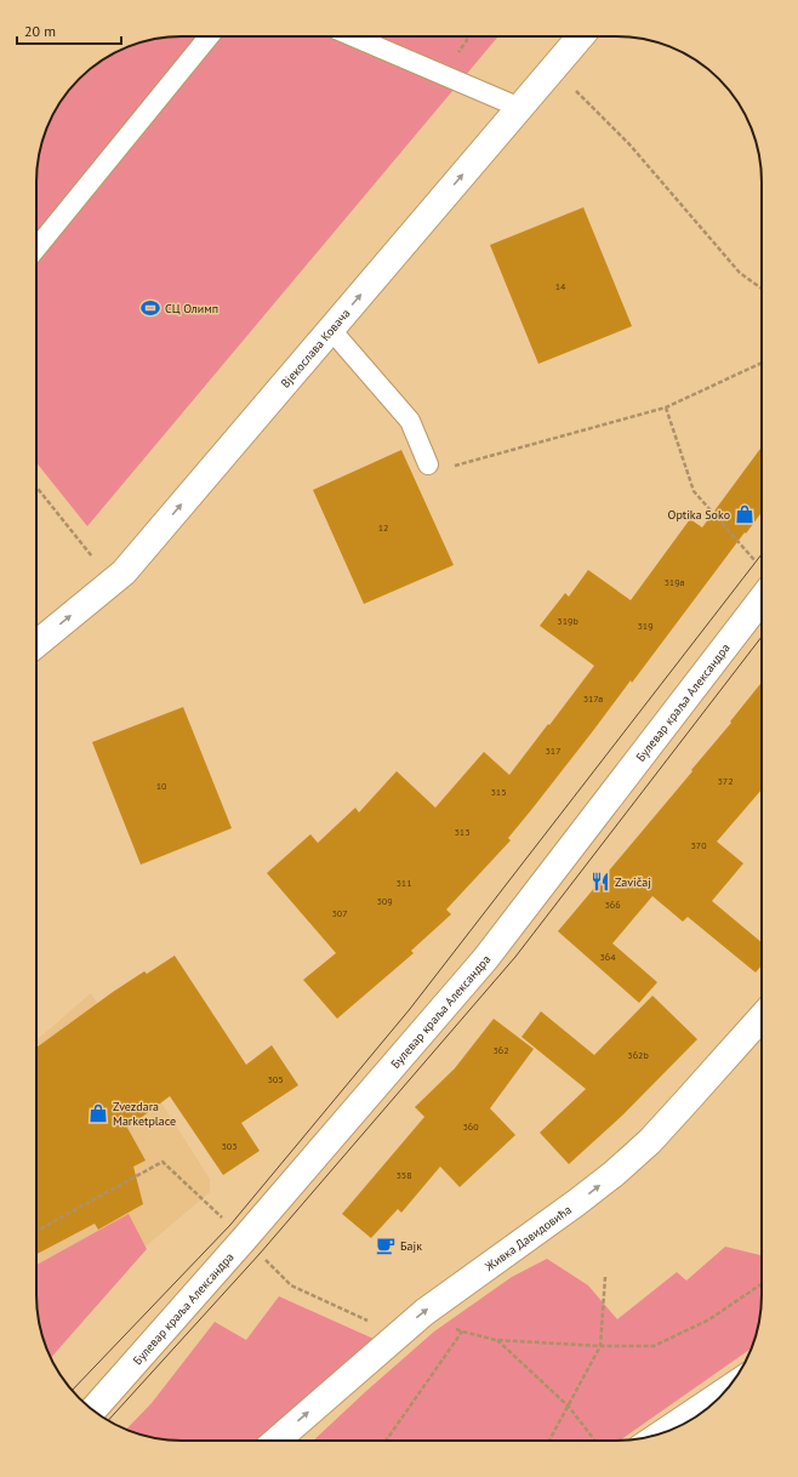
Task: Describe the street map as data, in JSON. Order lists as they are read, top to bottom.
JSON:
{
  "streets": {
    "street": ["Вјекослава Ковача", "Булевар краља Александра", "Живка Давидовића"]
  },
  "one_way": ["Вјекослава Ковача", "Живка Давидовића"],
  "places": {
    "sports": ["СЦ Олимп"],
    "shop": ["Optika Soko", "Zvezdara Marketplace"],
    "restaurant": ["Zavičaj"],
    "cafe": ["Бајк"]
  },
  "house_numbers": [
    "14",
    "12",
    "319a",
    "319b",
    "319",
    "317a",
    "317",
    "372",
    "10",
    "315",
    "313",
    "370",
    "311",
    "309",
    "366",
    "307",
    "364",
    "362",
    "362b",
    "305",
    "360",
    "303",
    "358"
  ],
  "scale_bar": "20 m"
}
